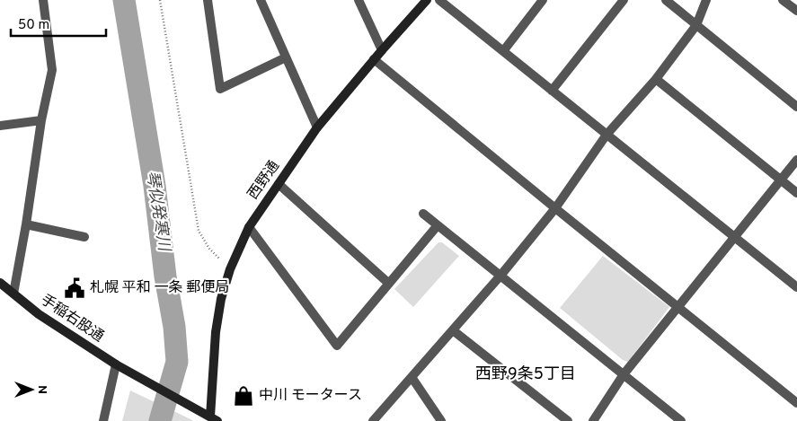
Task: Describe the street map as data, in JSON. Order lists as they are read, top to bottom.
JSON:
{
  "streets": {
    "street": ["西野通", "手稲右股通"]
  },
  "crossings": [
    ["西野通", "手稲右股通"]
  ],
  "districts": ["西野9条5丁目"],
  "water": ["琴似発寒川"],
  "places": {
    "public building": ["札幌 平和 一条 郵便局"],
    "shop": ["中川 モータース"]
  },
  "scale_bar": "50 m",
  "north": "right"
}
